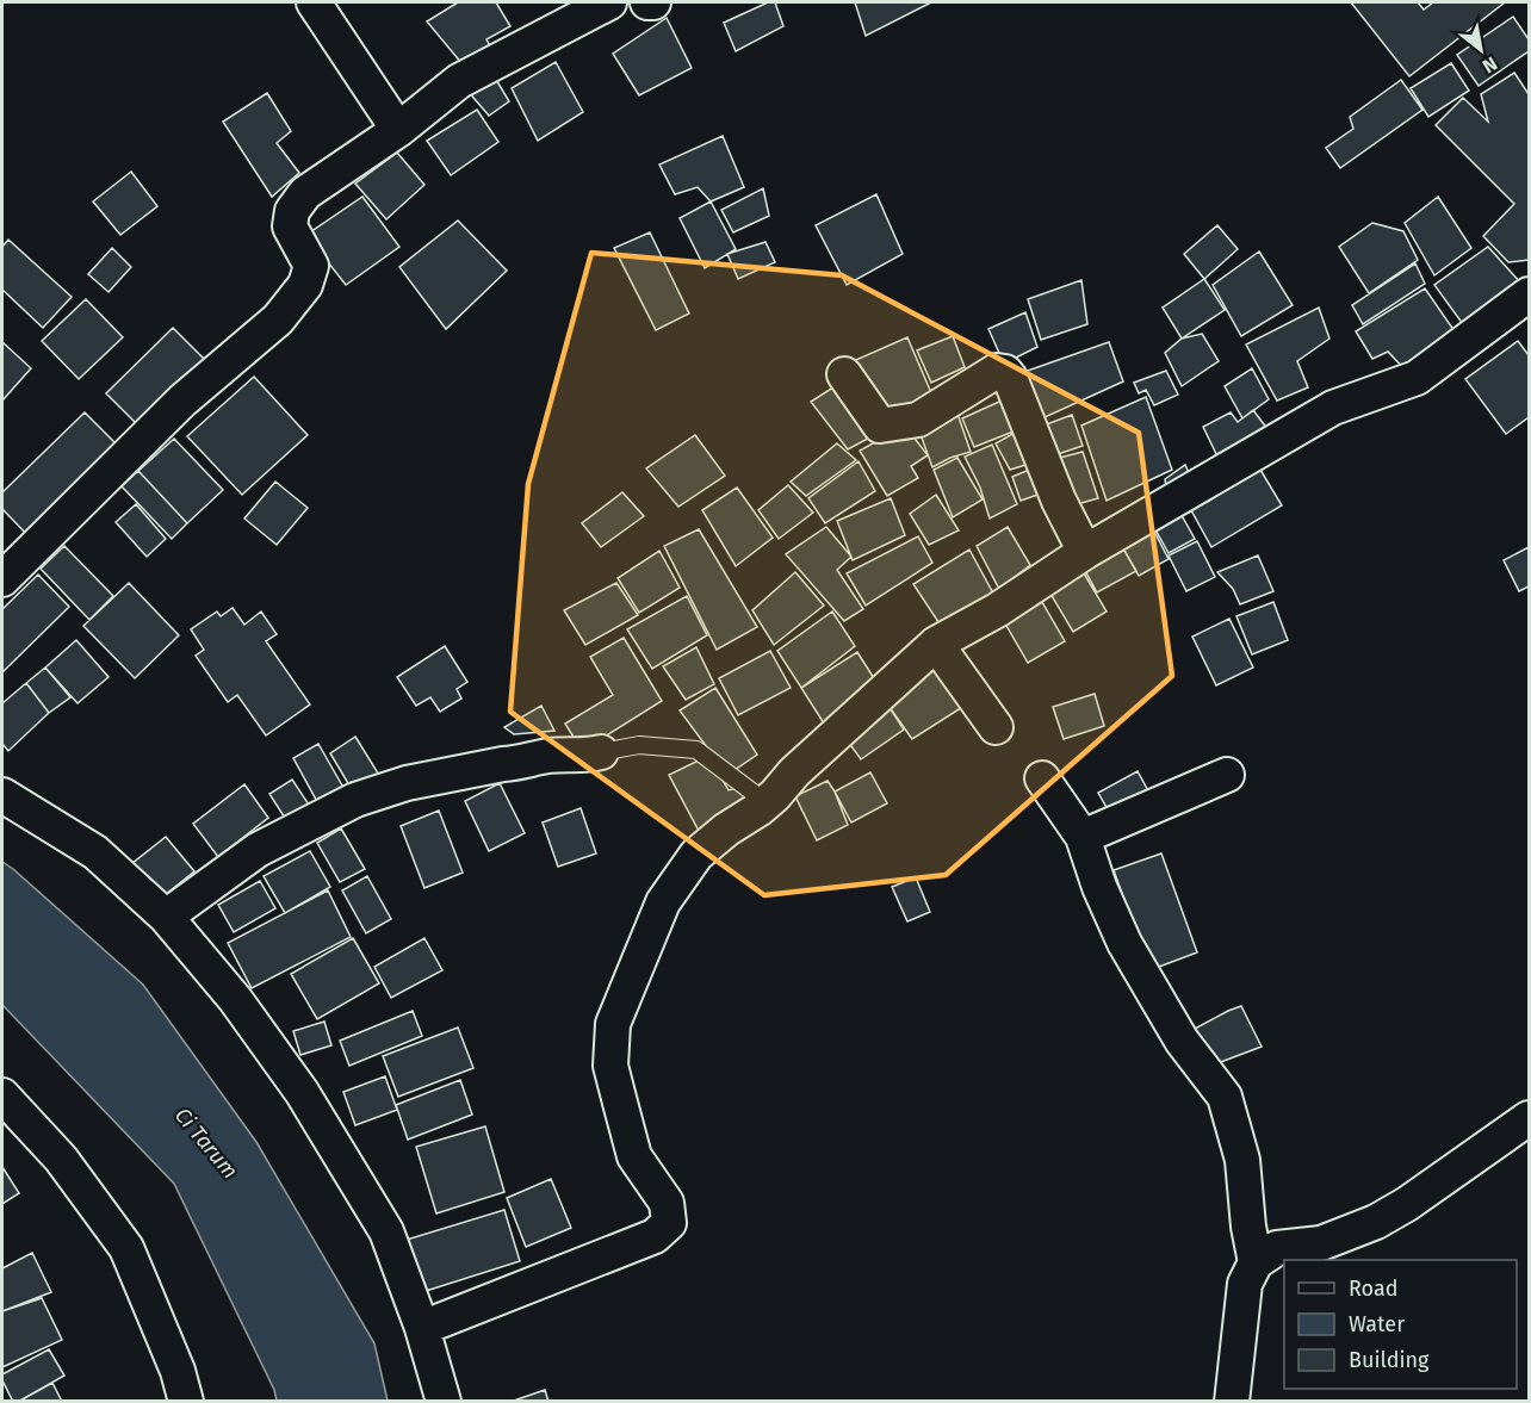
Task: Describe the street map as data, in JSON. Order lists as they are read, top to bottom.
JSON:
{
  "water": ["Ci Tarum"],
  "legend": ["Road", "Water", "Building"],
  "north": "bottom right"
}
